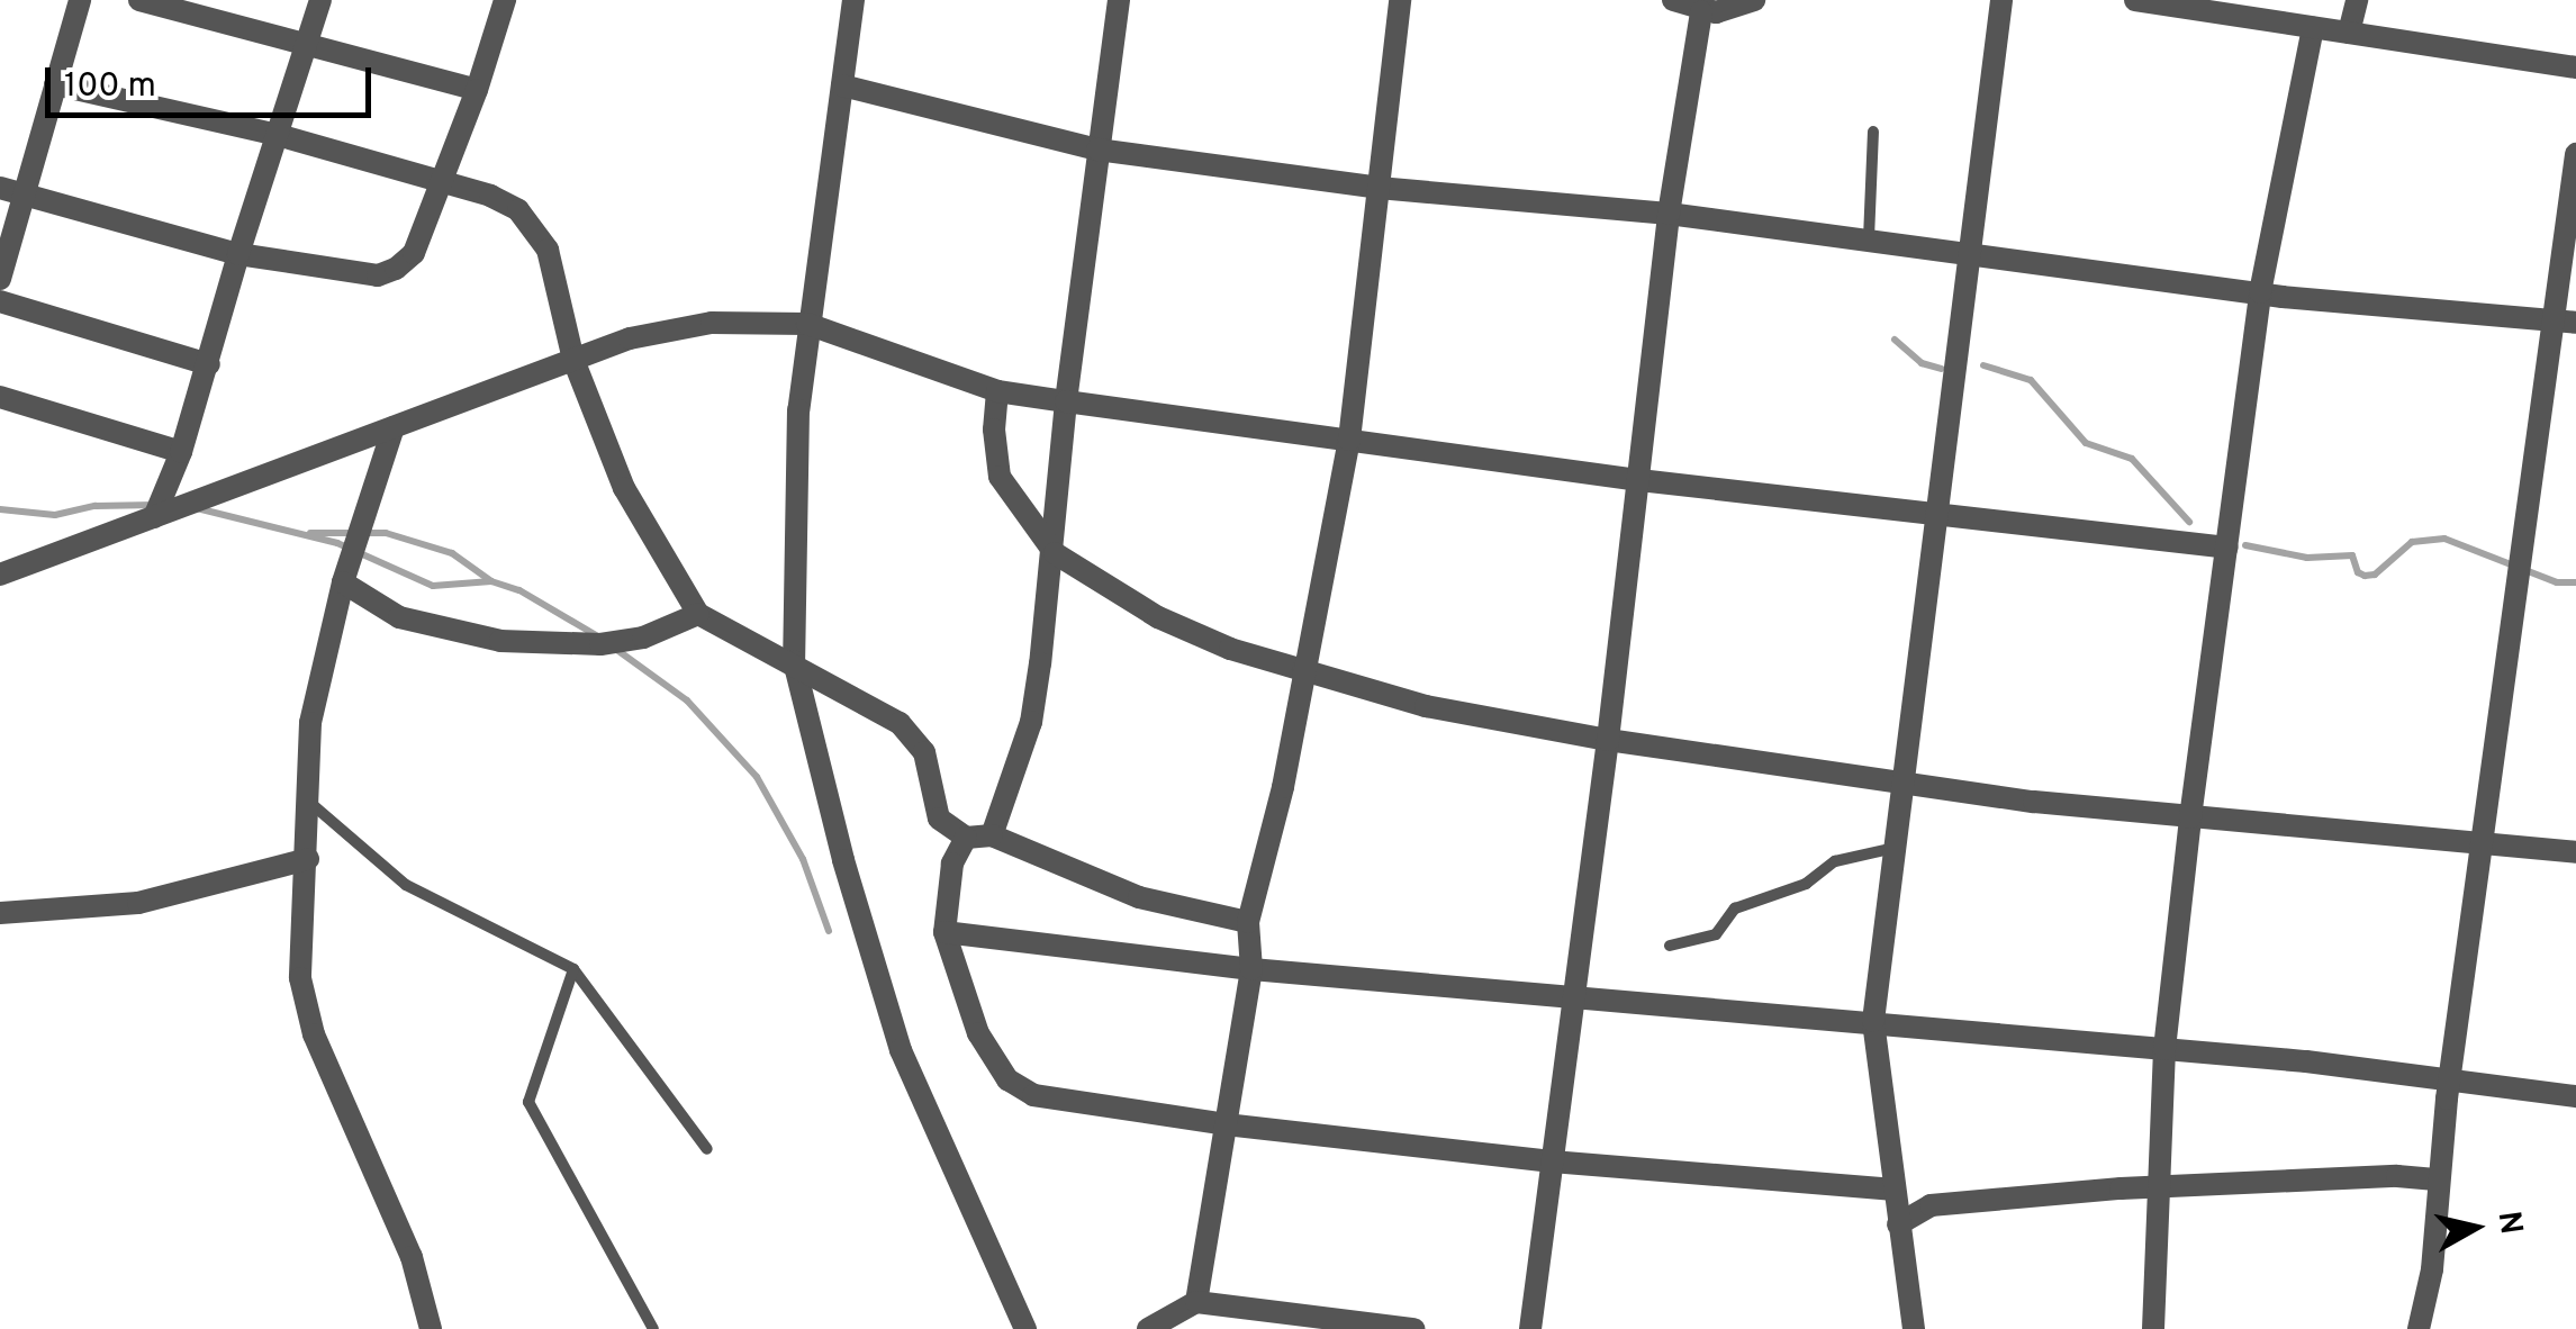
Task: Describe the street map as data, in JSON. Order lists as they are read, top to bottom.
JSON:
{
  "scale_bar": "100 m",
  "north": "right"
}
